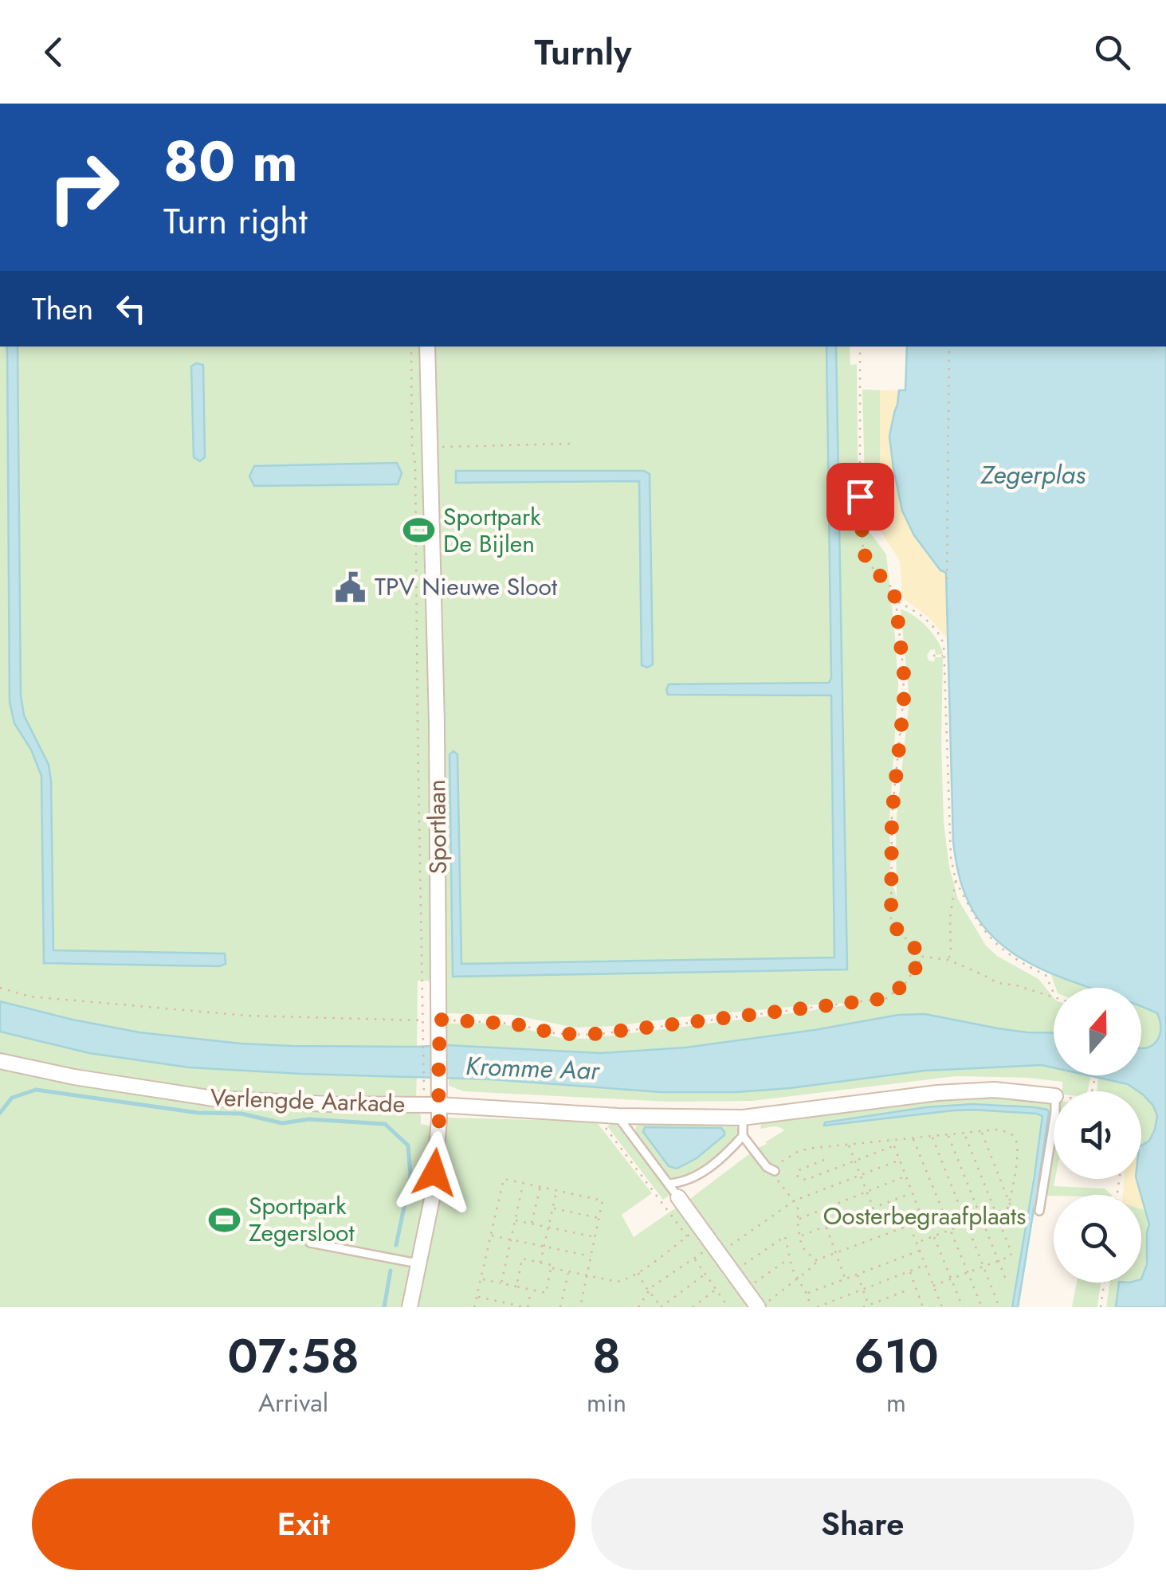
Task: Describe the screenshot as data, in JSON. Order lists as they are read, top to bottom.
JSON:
{
  "streets": {
    "street": ["Sportlaan", "Verlengde Aarkade"]
  },
  "crossings": [
    ["Sportlaan", "Verlengde Aarkade"]
  ],
  "water": ["Zegerplas", "Kromme Aar"],
  "parks": ["Oosterbegraafplaats"],
  "places": {
    "sports": ["Sportpark De Bijlen", "Sportpark Zegersloot"],
    "public building": ["TPV Nieuwe Sloot"]
  },
  "north": "top",
  "page": {
    "header": "Turnly",
    "turn": ["80 m", "Turn right"],
    "then": "Then",
    "eta": [
      "07:58",
      "Arrival",
      "8",
      "min",
      "610",
      "m"
    ],
    "buttons": ["Exit", "Share"]
  }
}
